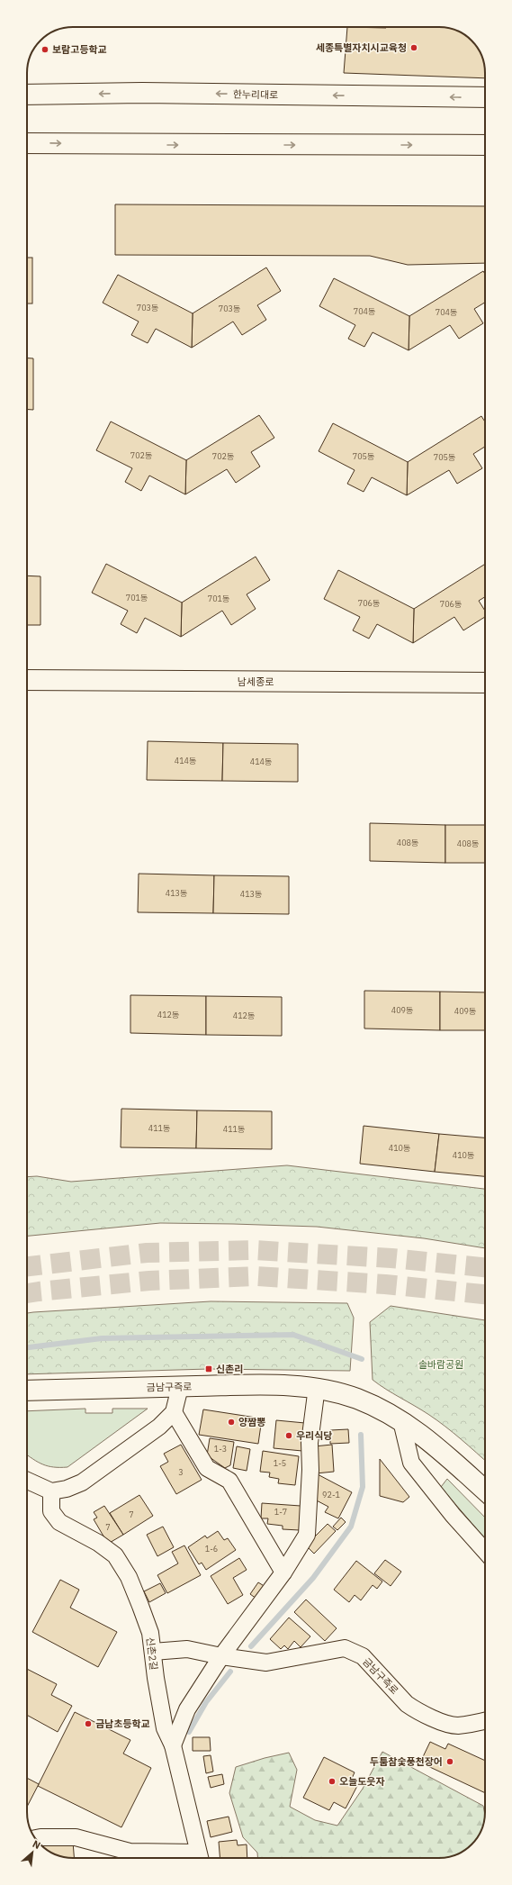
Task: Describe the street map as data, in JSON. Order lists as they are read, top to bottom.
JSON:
{
  "streets": {
    "street": [
      "한누리대로",
      "남세종로",
      "금남구즉로",
      "신촌2길"
    ]
  },
  "crossings": [
    ["금남구즉로", "신촌2길"]
  ],
  "parks": ["솔바람공원"],
  "places": {
    "other": [
      "세종특별자치시교육청",
      "보람고등학교",
      "양짬뽕",
      "우리식당",
      "금남초등학교",
      "두툼참숯풍천장어",
      "오늘도웃자"
    ],
    "transit": ["신촌리"]
  },
  "house_numbers": [
    "703동",
    "703동",
    "704동",
    "704동",
    "702동",
    "702동",
    "705동",
    "705동",
    "701동",
    "701동",
    "706동",
    "706동",
    "414동",
    "414동",
    "408동",
    "408동",
    "413동",
    "413동",
    "409동",
    "409동",
    "412동",
    "412동",
    "411동",
    "411동",
    "410동",
    "410동",
    "1-3",
    "1-5",
    "3",
    "92-1",
    "1-7",
    "7",
    "7",
    "1-6"
  ],
  "north": "top right"
}
